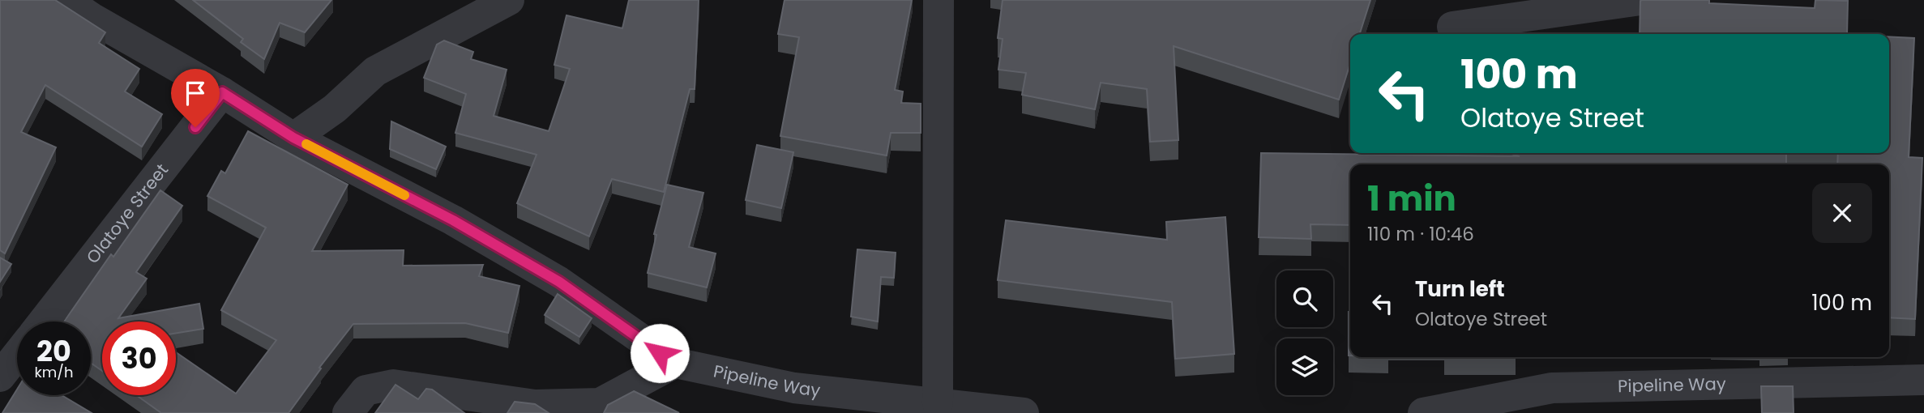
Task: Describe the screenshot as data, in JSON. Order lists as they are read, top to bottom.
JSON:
{
  "streets": {
    "street": ["Olatoye Street", "Pipeline Way"]
  },
  "crossings": [
    ["Olatoye Street", "Pipeline Way"]
  ],
  "page": {
    "turn": ["100 m", "Olatoye Street"],
    "heading": ["1 min", "110 m · 10:46"],
    "list": [
      {
        "name": "Turn left",
        "note": "Olatoye Street",
        "value": "100 m"
      }
    ],
    "speed": "20 km/h",
    "limit": "30"
  }
}
